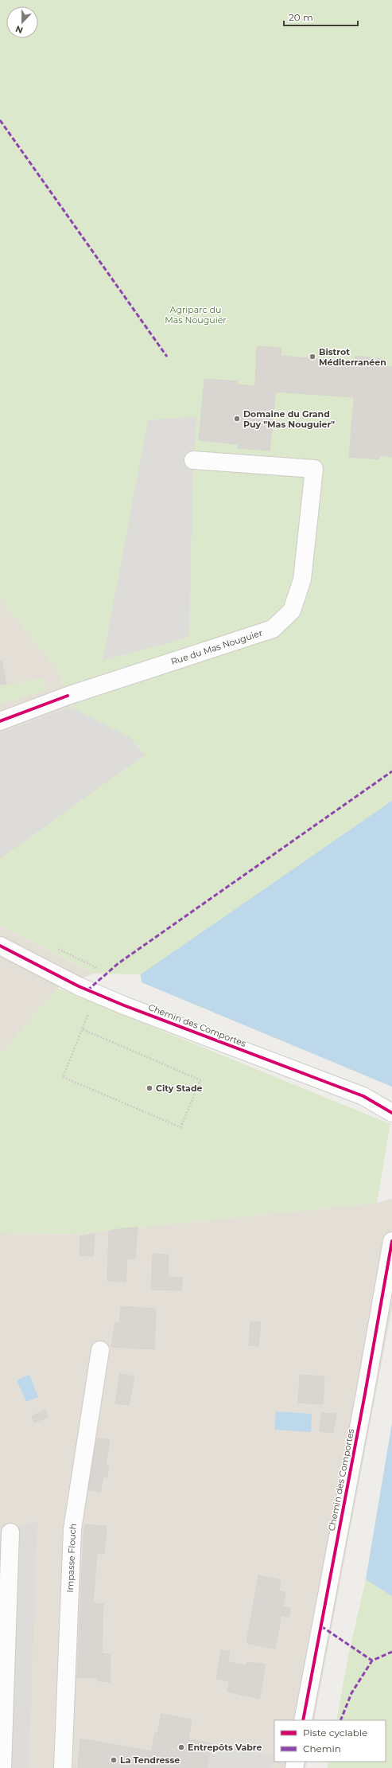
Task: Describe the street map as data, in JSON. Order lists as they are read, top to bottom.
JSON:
{
  "streets": {
    "street": ["Rue du Mas Nouguier", "Chemin des Comportes", "Impasse Flouch"]
  },
  "parks": ["Agriparc du Mas Nouguier"],
  "places": [
    "Bistrot Méditerranéen",
    "Domaine du Grand Puy \"Mas Nouguier\"",
    "City Stade",
    "Entrepôts Vabre",
    "La Tendresse"
  ],
  "legend": ["Piste cyclable", "Chemin"],
  "scale_bar": "20 m",
  "north": "bottom"
}
